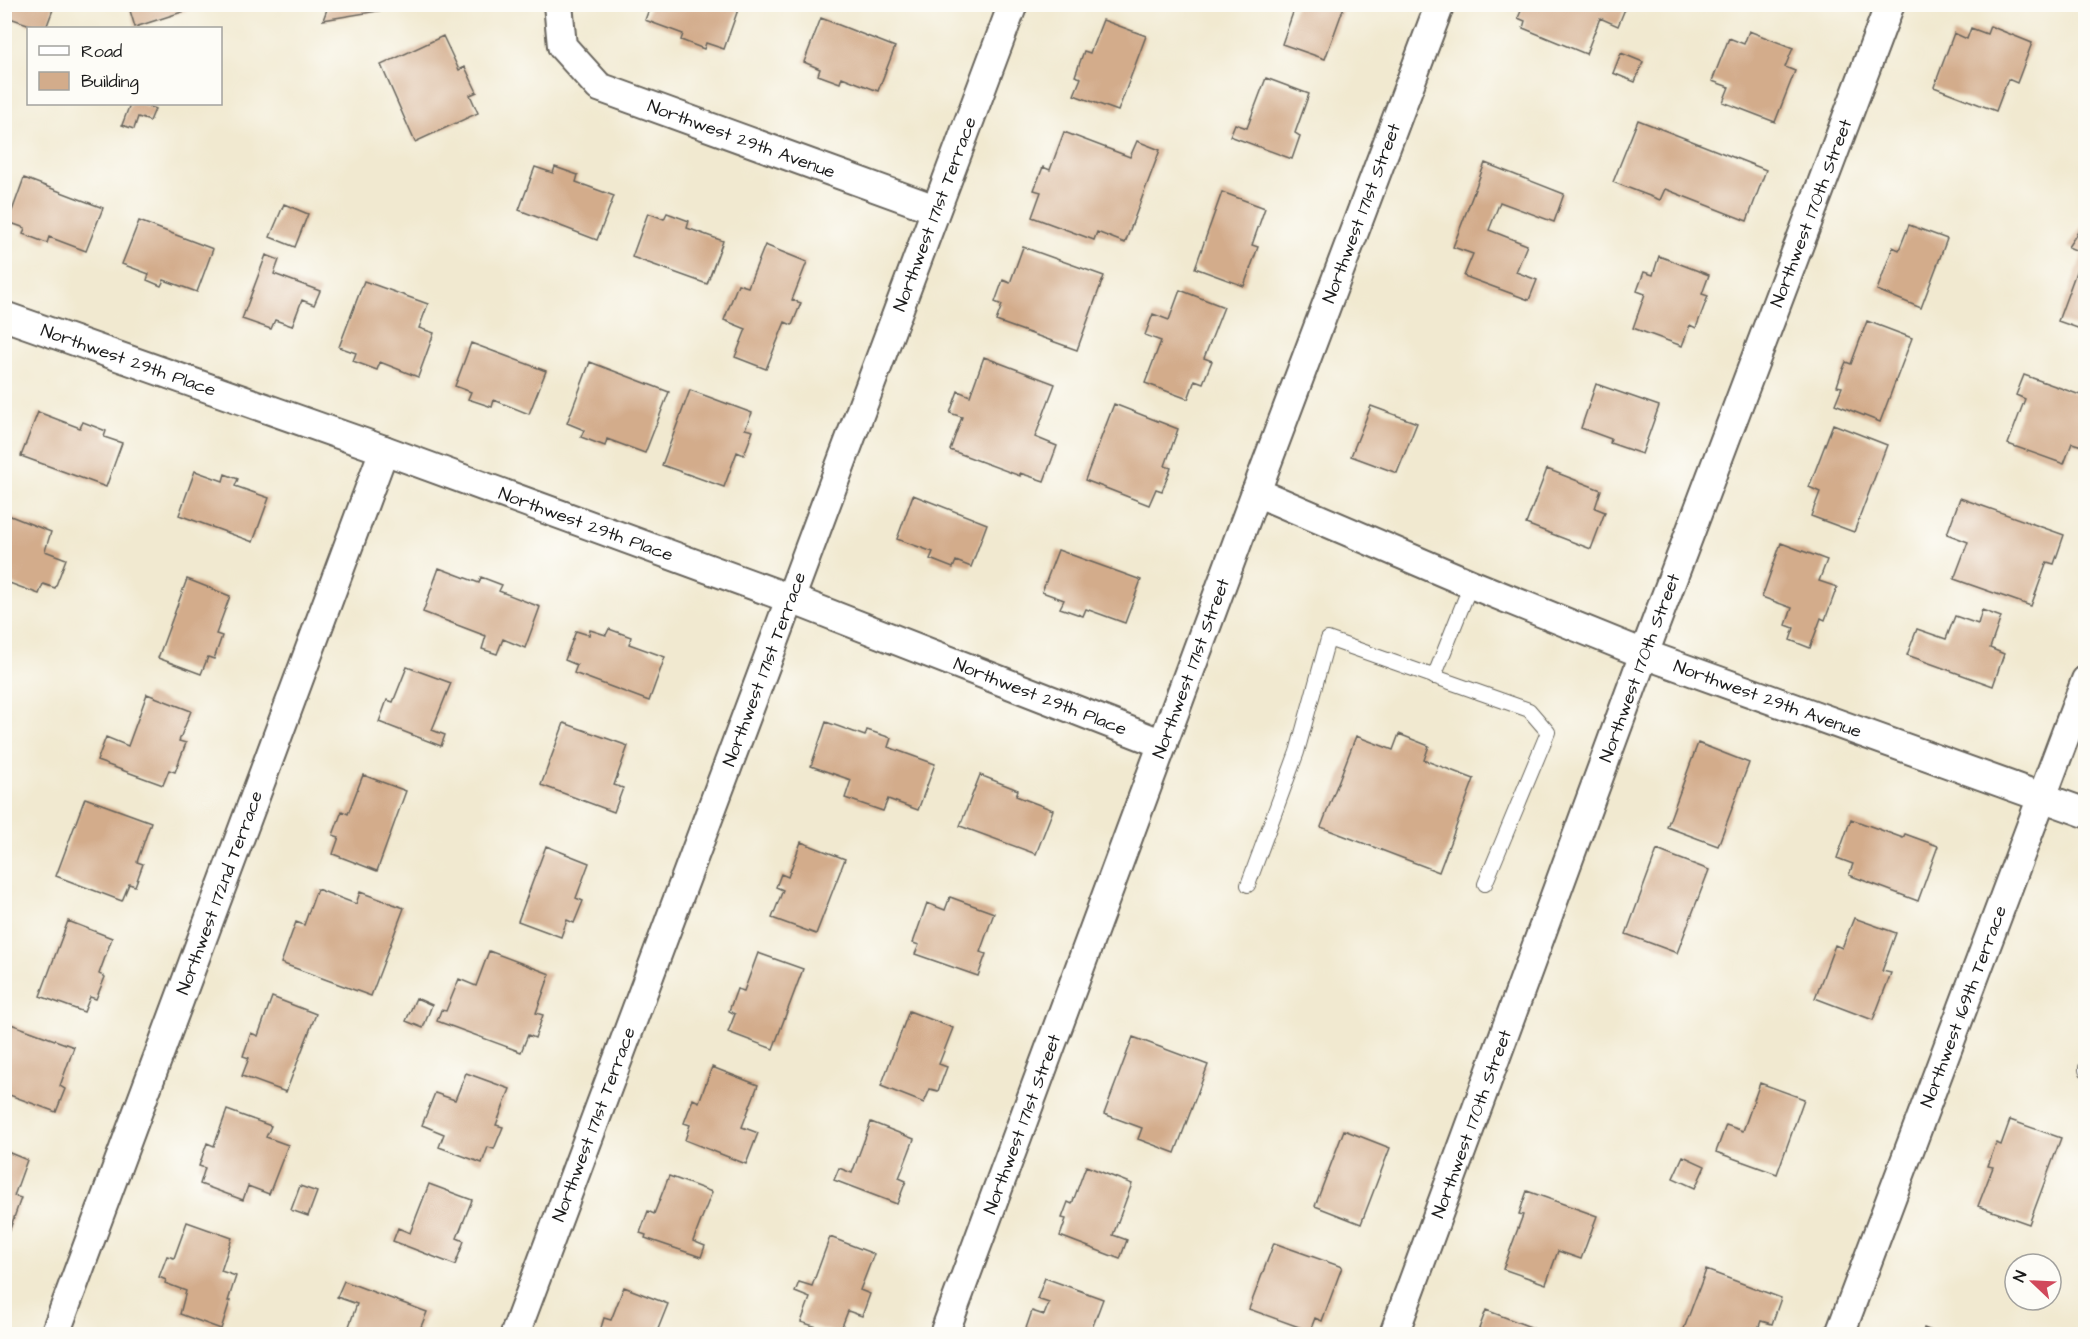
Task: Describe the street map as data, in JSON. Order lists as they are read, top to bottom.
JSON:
{
  "streets": {
    "street": [
      "Northwest 29th Avenue",
      "Northwest 171st Terrace",
      "Northwest 171st Street",
      "Northwest 170th Street",
      "Northwest 29th Place",
      "Northwest 172nd Terrace",
      "Northwest 169th Terrace"
    ]
  },
  "crossings": [
    ["Northwest 29th Avenue", "Northwest 171st Terrace"],
    ["Northwest 29th Avenue", "Northwest 171st Street"],
    ["Northwest 29th Avenue", "Northwest 170th Street"],
    ["Northwest 29th Avenue", "Northwest 169th Terrace"],
    ["Northwest 171st Terrace", "Northwest 29th Place"],
    ["Northwest 171st Street", "Northwest 29th Place"],
    ["Northwest 29th Place", "Northwest 172nd Terrace"]
  ],
  "legend": ["Road", "Building"],
  "north": "top left"
}
